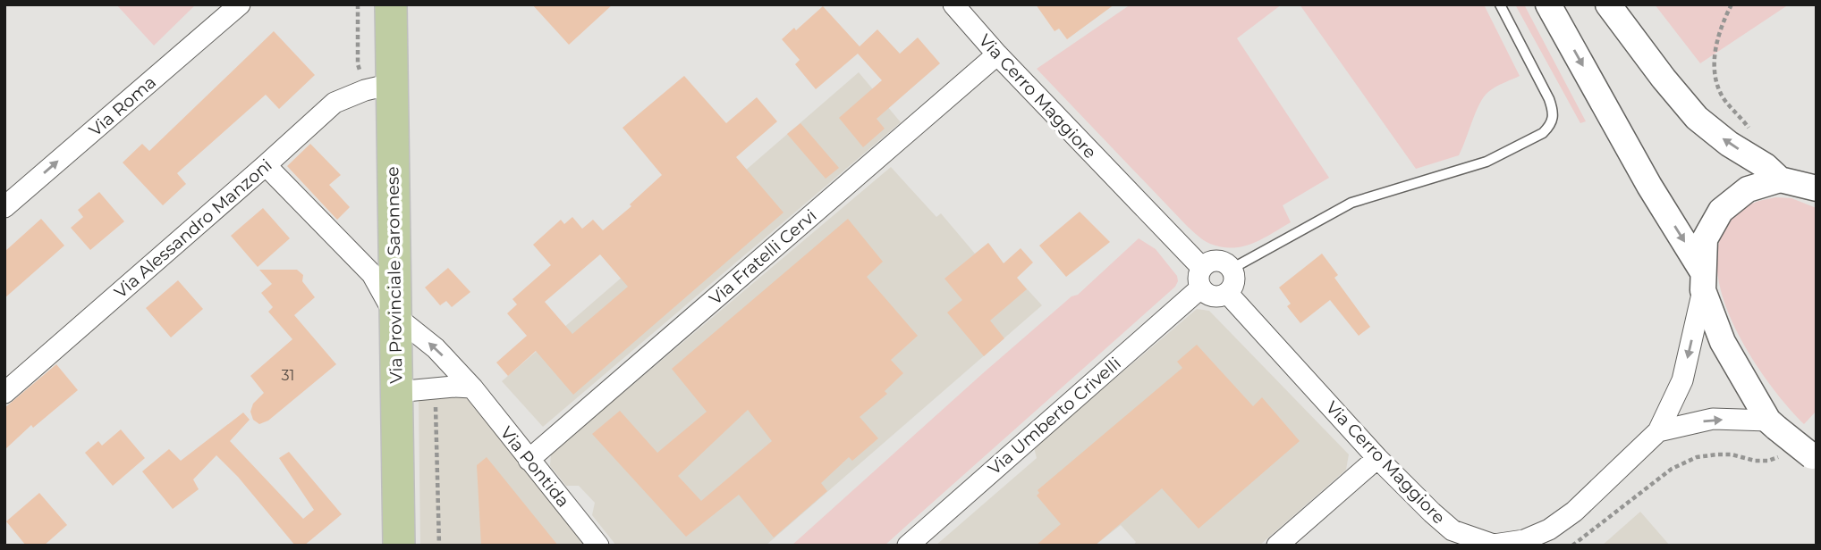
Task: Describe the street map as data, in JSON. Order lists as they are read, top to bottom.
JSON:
{
  "streets": {
    "main road": ["Via Provinciale Saronnese"],
    "street": [
      "Via Cerro Maggiore",
      "Via Roma",
      "Via Alessandro Manzoni",
      "Via Fratelli Cervi",
      "Via Umberto Crivelli",
      "Via Pontida"
    ]
  },
  "crossings": [
    ["Via Cerro Maggiore", "Via Fratelli Cervi"],
    ["Via Cerro Maggiore", "Via Umberto Crivelli"],
    ["Via Alessandro Manzoni", "Via Provinciale Saronnese"],
    ["Via Fratelli Cervi", "Via Pontida"],
    ["Via Provinciale Saronnese", "Via Pontida"]
  ],
  "one_way": ["Via Roma"],
  "house_numbers": ["31"]
}
